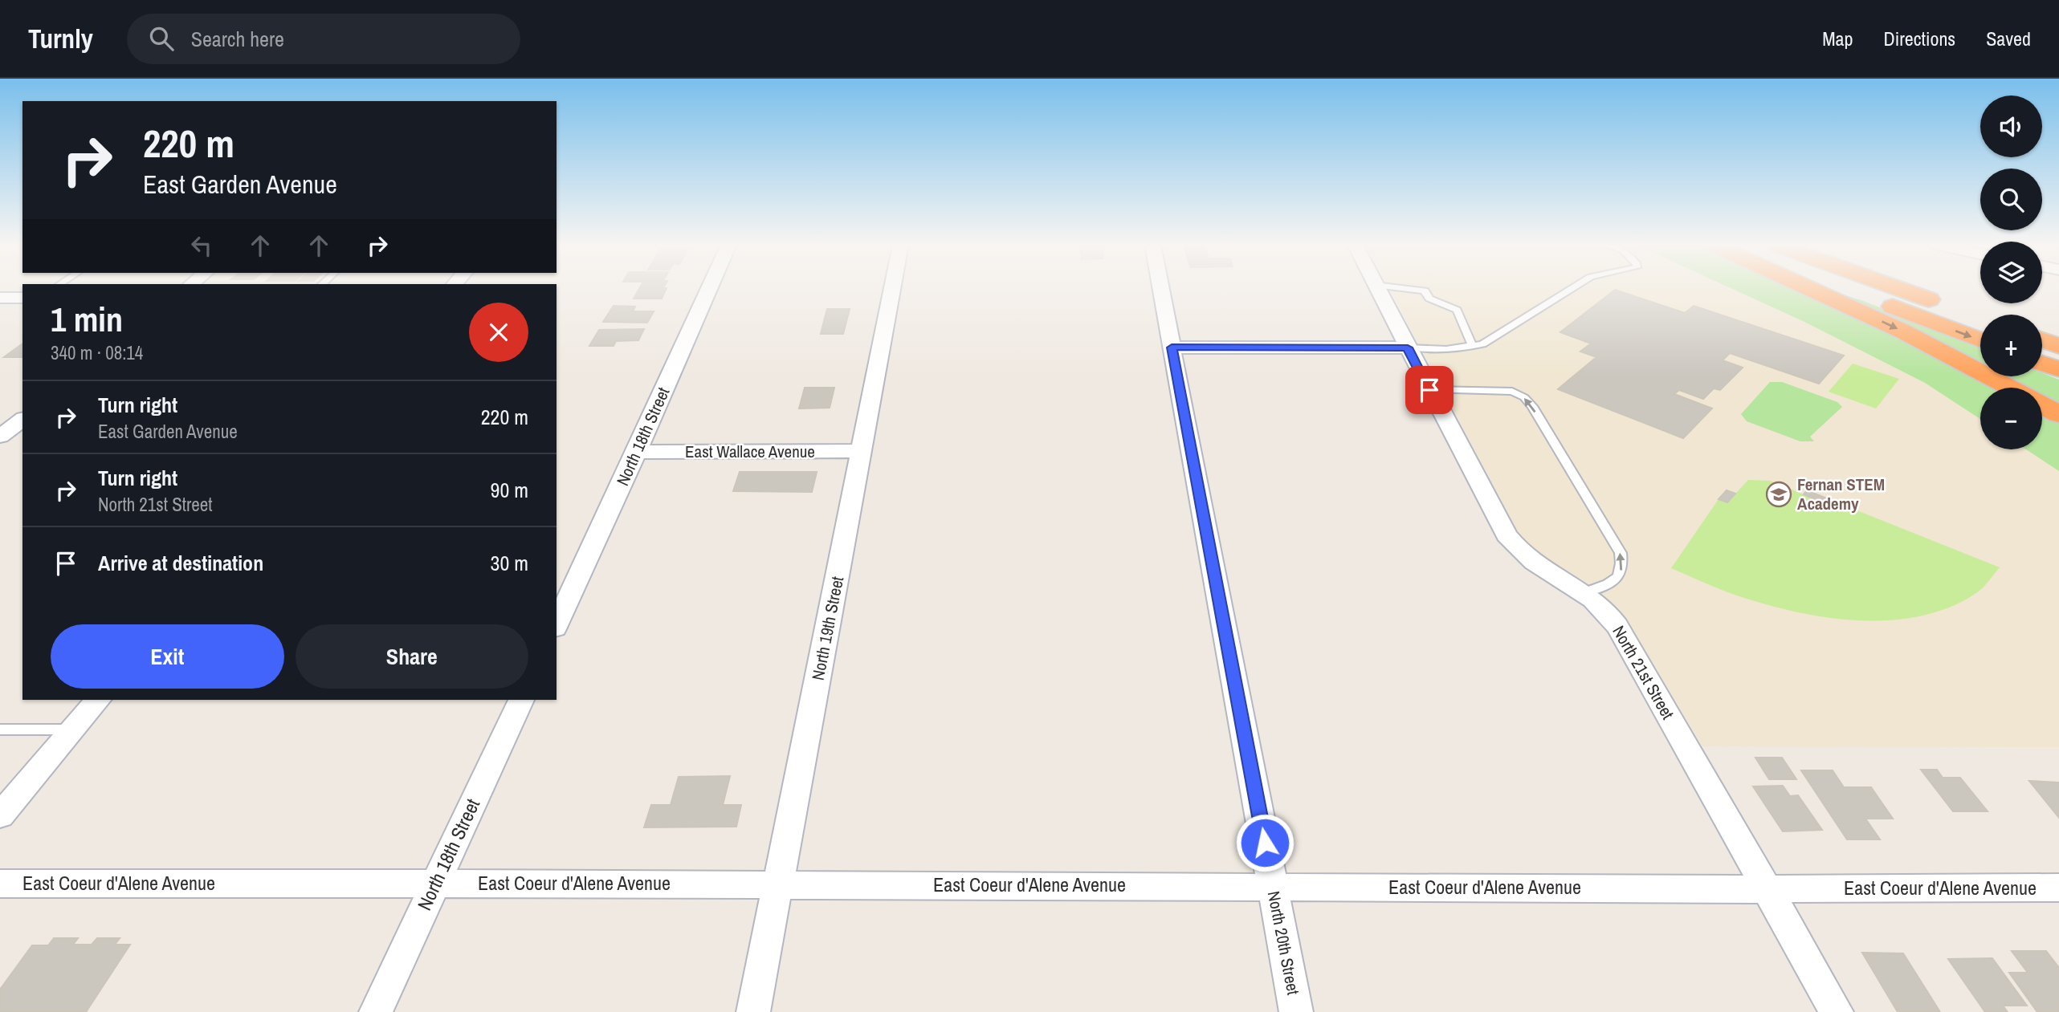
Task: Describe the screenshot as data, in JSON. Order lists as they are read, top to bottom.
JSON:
{
  "streets": {
    "street": [
      "North 18th Street",
      "East Wallace Avenue",
      "North 19th Street",
      "North 21st Street",
      "East Coeur d'Alene Avenue",
      "North 20th Street"
    ]
  },
  "crossings": [
    ["North 18th Street", "East Wallace Avenue"],
    ["North 18th Street", "East Coeur d'Alene Avenue"],
    ["East Wallace Avenue", "North 19th Street"],
    ["North 19th Street", "East Coeur d'Alene Avenue"],
    ["North 21st Street", "East Coeur d'Alene Avenue"],
    ["East Coeur d'Alene Avenue", "North 20th Street"]
  ],
  "places": {
    "school or university": ["Fernan STEM Academy"]
  },
  "page": {
    "header": "Turnly",
    "search": "Search here",
    "nav": ["Map", "Directions", "Saved"],
    "map_buttons": ["+", "−"],
    "turn": ["220 m", "East Garden Avenue"],
    "heading": ["1 min", "340 m · 08:14"],
    "list": [
      {
        "name": "Turn right",
        "note": "East Garden Avenue",
        "value": "220 m"
      },
      {
        "name": "Turn right",
        "note": "North 21st Street",
        "value": "90 m"
      },
      {
        "name": "Arrive at destination",
        "value": "30 m"
      }
    ],
    "buttons": ["Exit", "Share"]
  }
}
